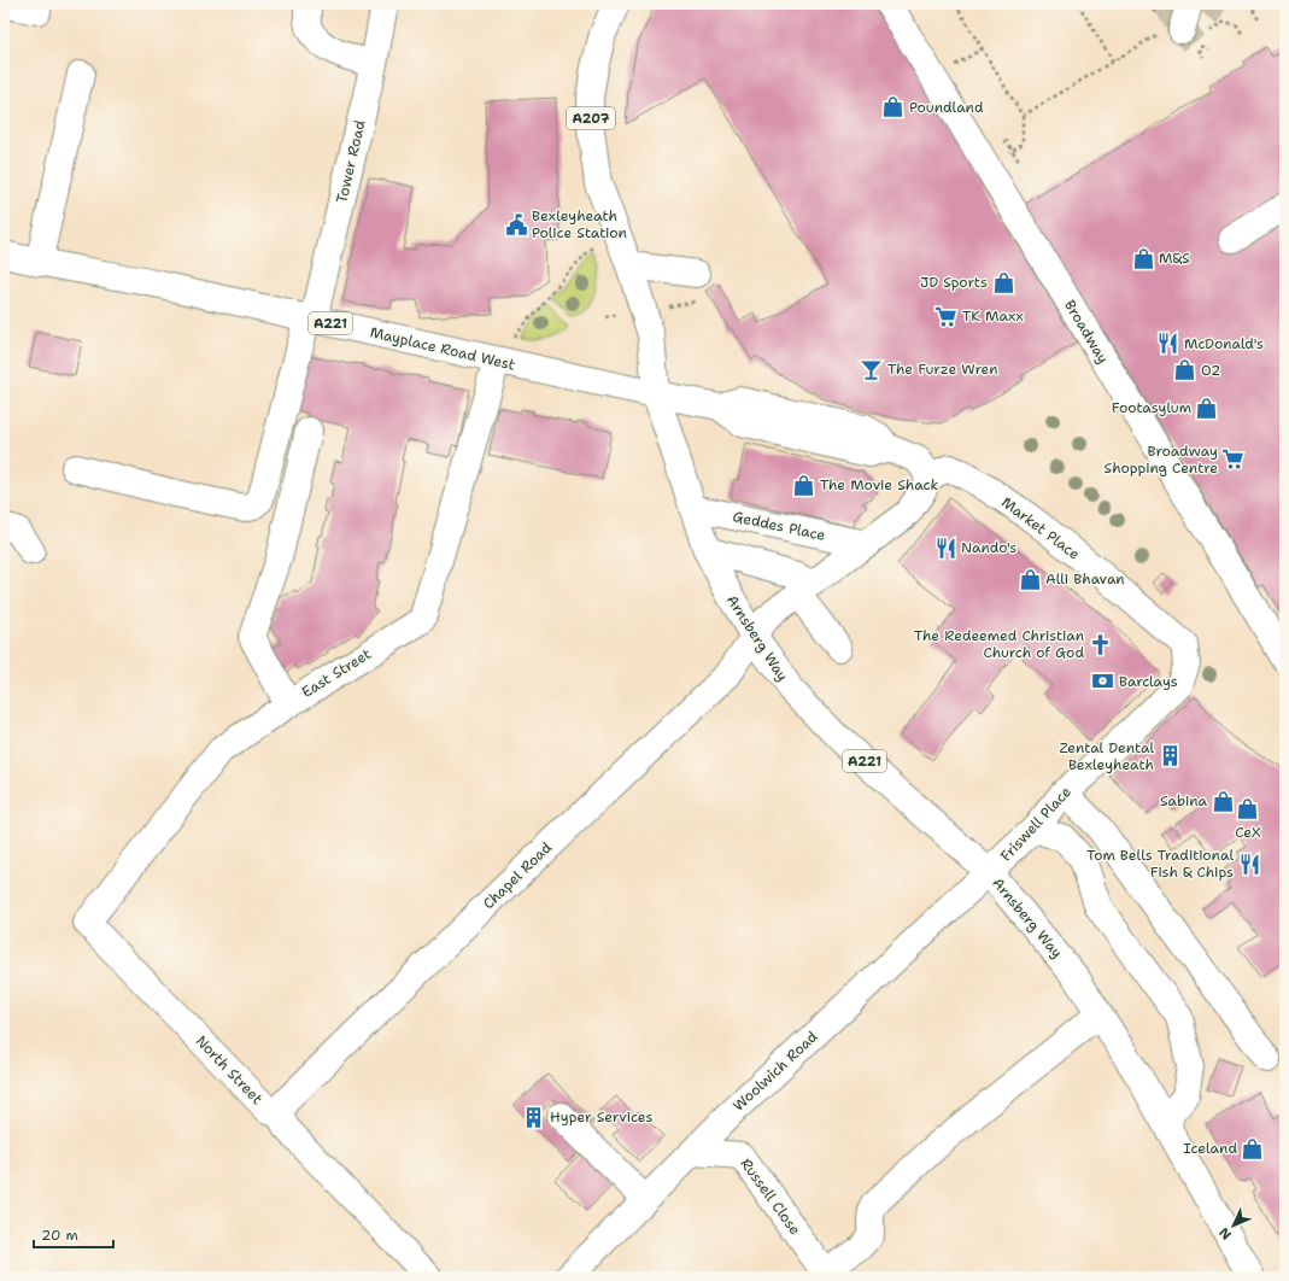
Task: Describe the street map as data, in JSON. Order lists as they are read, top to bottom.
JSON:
{
  "streets": {
    "street": [
      "A207",
      "Tower Road",
      "A221",
      "Broadway",
      "Mayplace Road West",
      "Geddes Place",
      "Market Place",
      "Arnsberg Way",
      "East Street",
      "Friswell Place",
      "Chapel Road",
      "North Street",
      "Woolwich Road",
      "Russell Close"
    ]
  },
  "crossings": [
    ["Tower Road", "Mayplace Road West"],
    ["Mayplace Road West", "Arnsberg Way"],
    ["Mayplace Road West", "East Street"],
    ["Geddes Place", "Arnsberg Way"],
    ["Market Place", "Friswell Place"],
    ["Arnsberg Way", "Friswell Place"],
    ["Arnsberg Way", "Chapel Road"],
    ["Arnsberg Way", "Woolwich Road"],
    ["East Street", "North Street"],
    ["Friswell Place", "Woolwich Road"],
    ["Chapel Road", "North Street"],
    ["Woolwich Road", "Russell Close"]
  ],
  "places": {
    "shop": [
      "Poundland",
      "M&S",
      "JD Sports",
      "O2",
      "Footasylum",
      "The Movie Shack",
      "Alli Bhavan",
      "Sabina",
      "CeX",
      "Iceland"
    ],
    "public building": ["Bexleyheath Police Station"],
    "supermarket": ["TK Maxx", "Broadway Shopping Centre"],
    "restaurant": ["McDonald's", "Nando's", "Tom Bells Traditional Fish & Chips"],
    "bar": ["The Furze Wren"],
    "church": ["The Redeemed Christian Church of God"],
    "bank": ["Barclays"],
    "building": ["Zental Dental Bexleyheath", "Hyper Services"]
  },
  "scale_bar": "20 m",
  "north": "bottom left"
}
